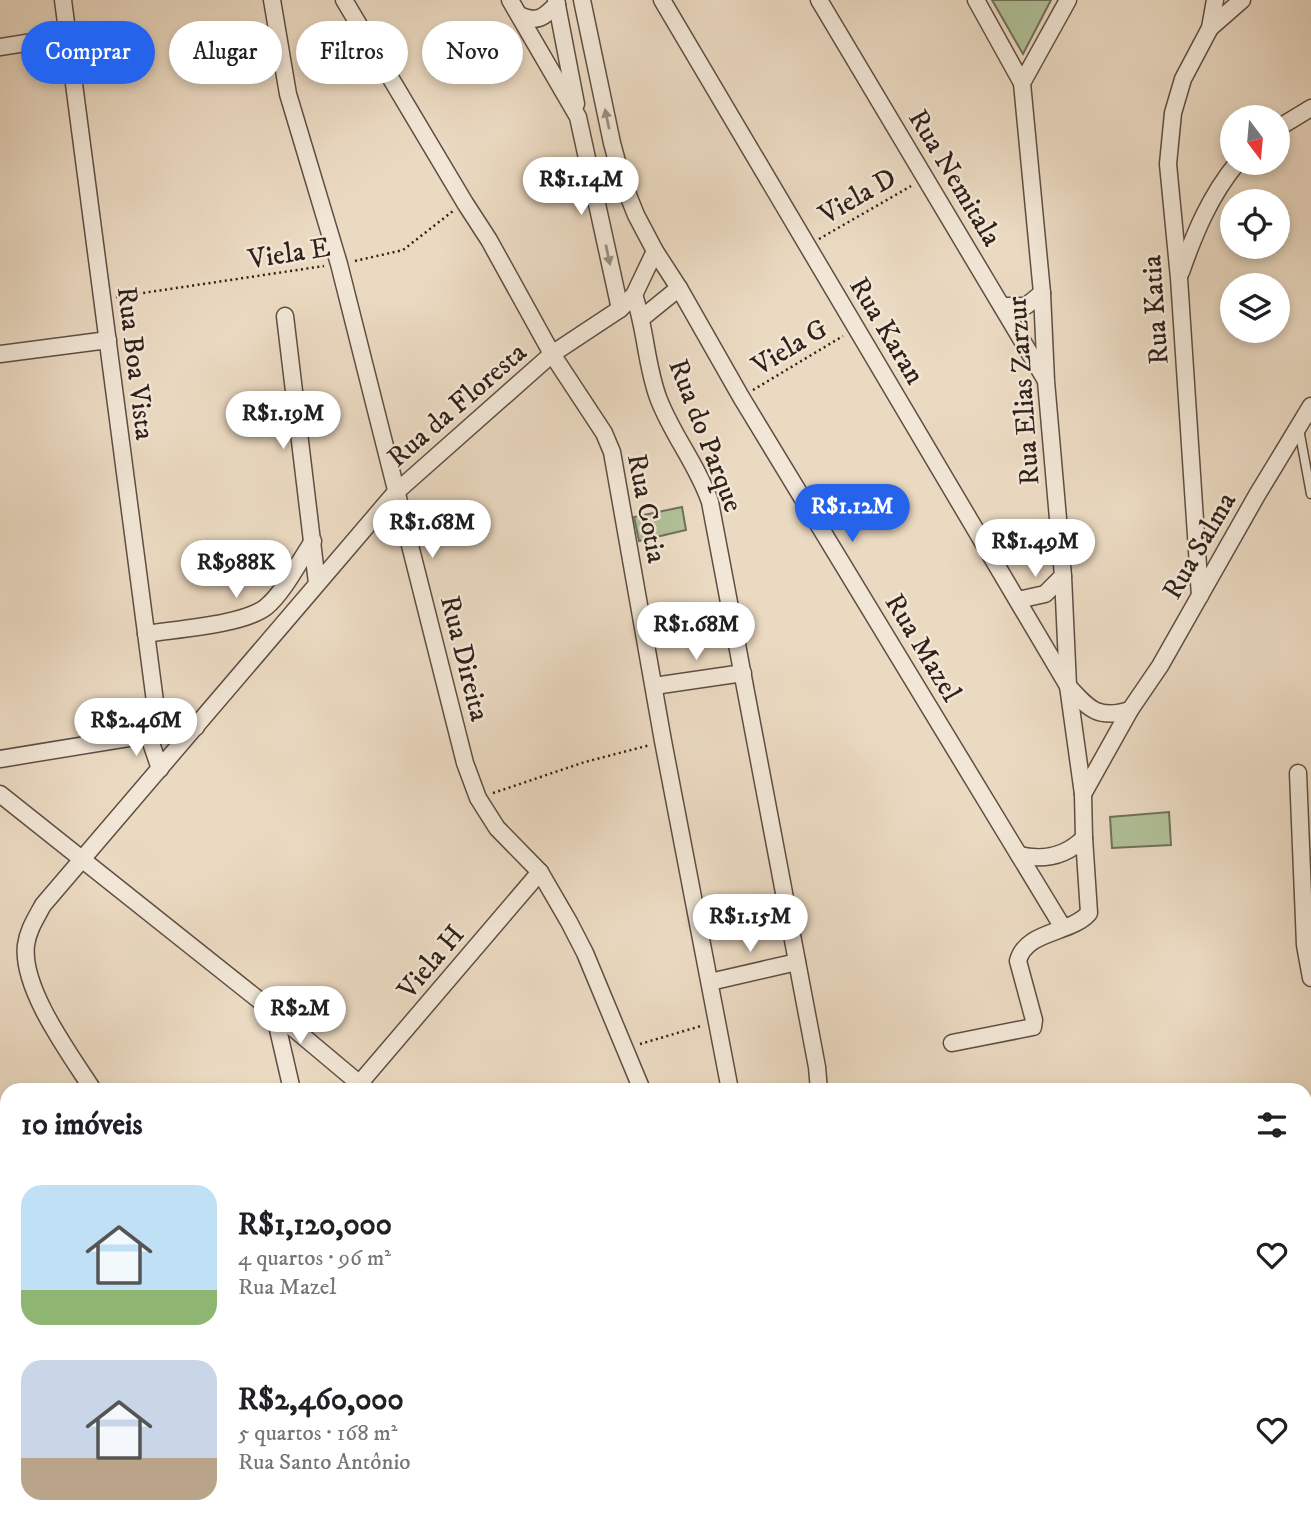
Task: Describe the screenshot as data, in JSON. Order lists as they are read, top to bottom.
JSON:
{
  "streets": {
    "street": [
      "Rua Nemitala",
      "Rua Katia",
      "Rua Karan",
      "Rua Boa Vista",
      "Rua Elias Zarzur",
      "Rua da Floresta",
      "Rua do Parque",
      "Rua Cotia",
      "Rua Salma",
      "Rua Mazel",
      "Rua Direita",
      "Viela H"
    ],
    "path": ["Viela D", "Viela E", "Viela G"]
  },
  "crossings": [
    ["Rua Nemitala", "Viela D"],
    ["Rua Nemitala", "Rua Elias Zarzur"],
    ["Viela D", "Rua Karan"],
    ["Viela E", "Rua Boa Vista"],
    ["Viela E", "Rua Cotia"],
    ["Viela E", "Rua Direita"],
    ["Rua Katia", "Rua Salma"],
    ["Rua Karan", "Viela G"],
    ["Rua Karan", "Rua Elias Zarzur"],
    ["Viela G", "Rua Mazel"],
    ["Rua Boa Vista", "Rua da Floresta"],
    ["Rua Elias Zarzur", "Rua Salma"],
    ["Rua Elias Zarzur", "Rua Mazel"],
    ["Rua da Floresta", "Rua do Parque"],
    ["Rua da Floresta", "Rua Cotia"],
    ["Rua da Floresta", "Rua Direita"],
    ["Rua Direita", "Viela H"]
  ],
  "north": "bottom",
  "page": {
    "chip": [
      "Comprar",
      "Alugar",
      "Filtros",
      "Novo"
    ],
    "price": [
      "R$1.14M",
      "R$1.19M",
      "R$1.12M",
      "R$1.68M",
      "R$1.49M",
      "R$988K",
      "R$1.68M",
      "R$2.46M",
      "R$1.15M",
      "R$2M"
    ],
    "heading": "10 imóveis",
    "list": [
      {
        "name": "R$1,120,000",
        "note": "4 quartos · 96 m² · Rua Mazel"
      },
      {
        "name": "R$2,460,000",
        "note": "5 quartos · 168 m² · Rua Santo Antônio"
      }
    ]
  }
}
